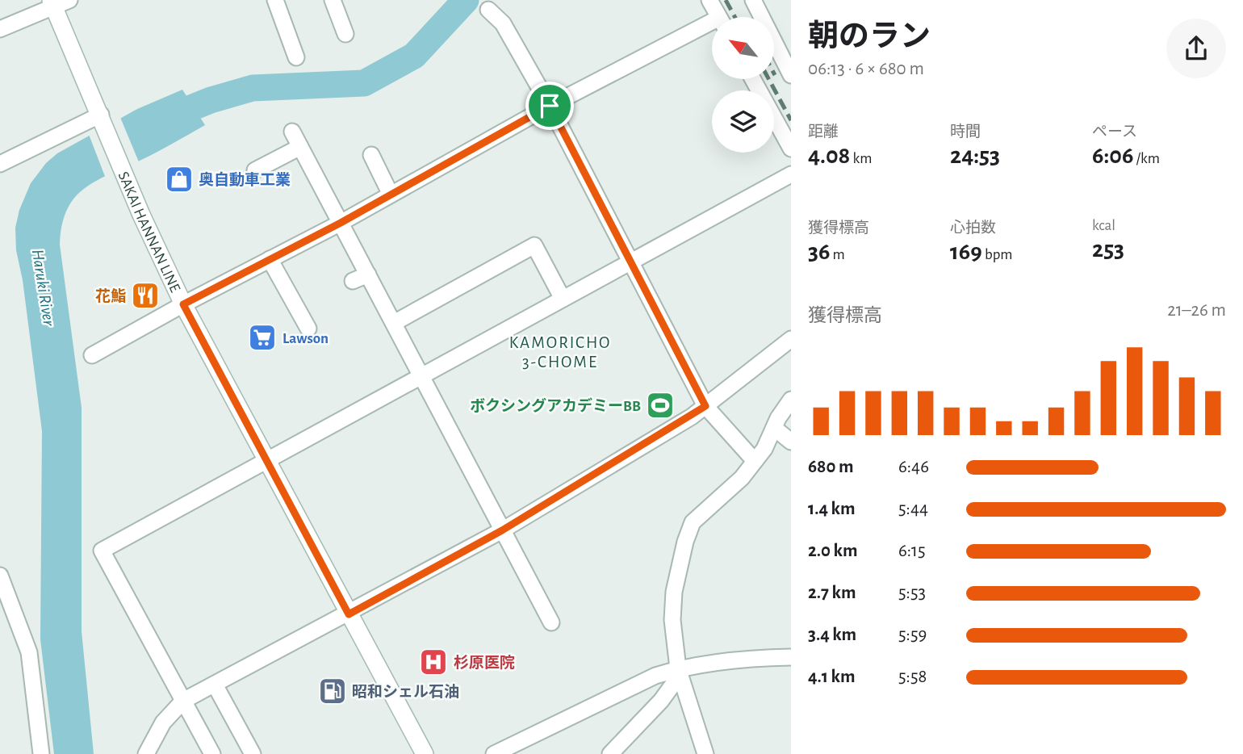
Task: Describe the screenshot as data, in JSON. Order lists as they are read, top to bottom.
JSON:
{
  "streets": {
    "main road": ["SAKAI HANNAN LINE"]
  },
  "districts": ["KAMORICHO 3-CHOME"],
  "water": ["Haruki River"],
  "places": {
    "shop": ["奥自動車工業"],
    "restaurant": ["花鮨"],
    "supermarket": ["Lawson"],
    "sports": ["ボクシングアカデミーBB"],
    "hospital": ["杉原医院"],
    "fuel station": ["昭和シェル石油"]
  },
  "north": "top left",
  "page": {
    "heading": ["朝のラン", "06:13 · 6 × 680 m"],
    "stats": [
      ["距離", "4.08 km"],
      ["時間", "24:53"],
      ["ペース", "6:06 /km"],
      ["獲得標高", "36 m"],
      ["心拍数", "169 bpm"],
      ["kcal", "253"]
    ],
    "chart": ["獲得標高", "21–26 m"],
    "list": [
      {
        "name": "680 m",
        "note": "6:46"
      },
      {
        "name": "1.4 km",
        "note": "5:44"
      },
      {
        "name": "2.0 km",
        "note": "6:15"
      },
      {
        "name": "2.7 km",
        "note": "5:53"
      },
      {
        "name": "3.4 km",
        "note": "5:59"
      },
      {
        "name": "4.1 km",
        "note": "5:58"
      }
    ]
  }
}
